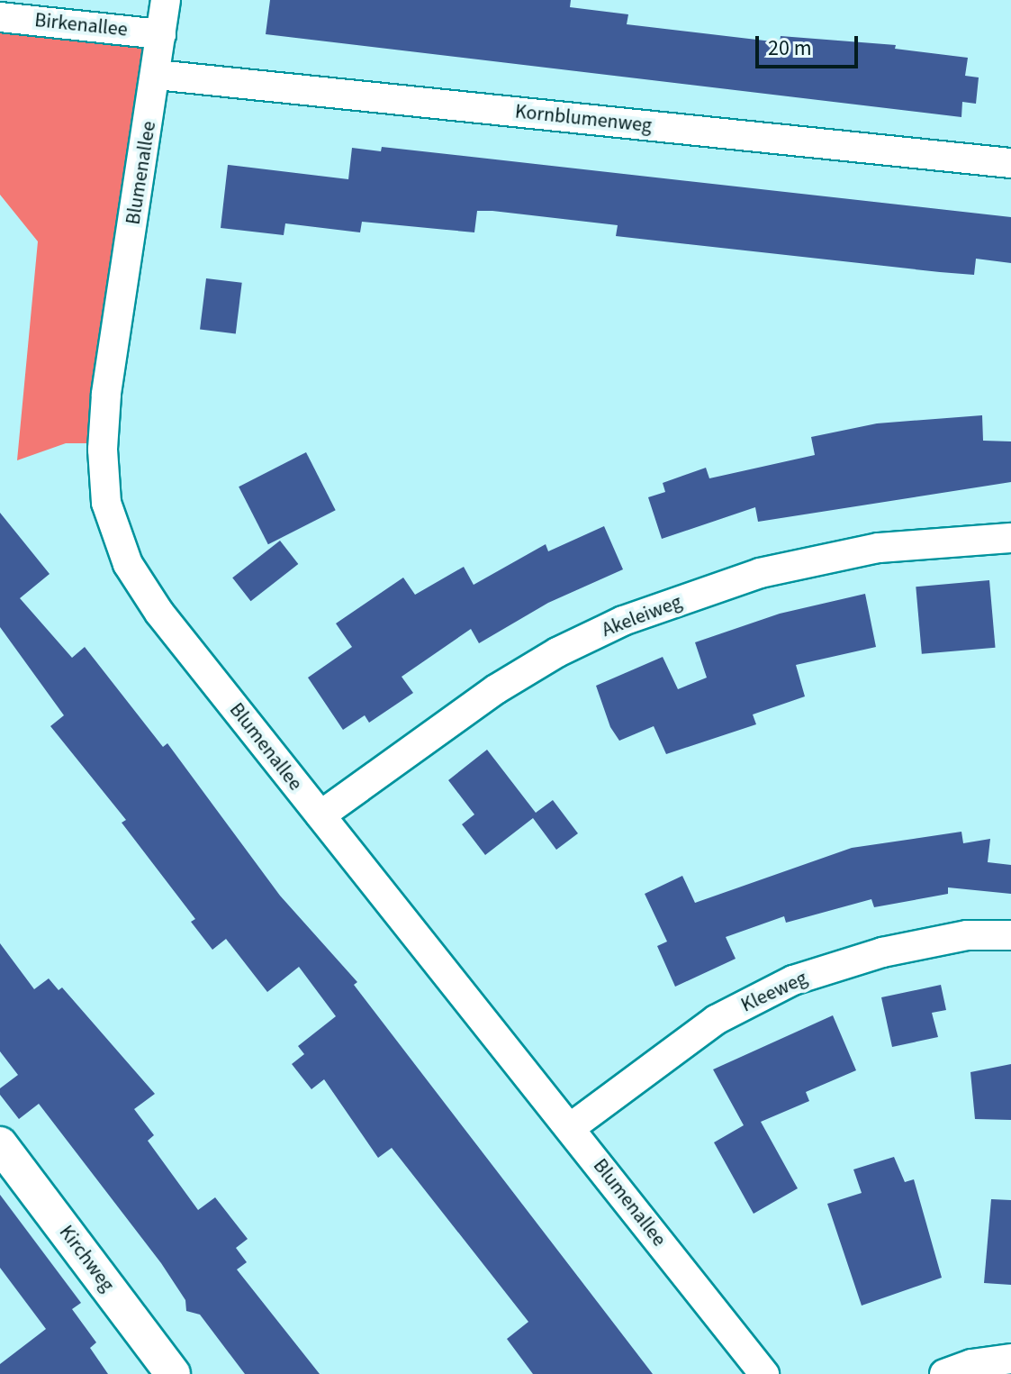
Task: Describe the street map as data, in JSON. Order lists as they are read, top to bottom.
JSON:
{
  "streets": {
    "street": [
      "Birkenallee",
      "Kornblumenweg",
      "Blumenallee",
      "Akeleiweg",
      "Kleeweg",
      "Kirchweg"
    ]
  },
  "crossings": [
    ["Birkenallee", "Blumenallee"],
    ["Kornblumenweg", "Blumenallee"],
    ["Blumenallee", "Akeleiweg"],
    ["Blumenallee", "Kleeweg"]
  ],
  "scale_bar": "20 m"
}
